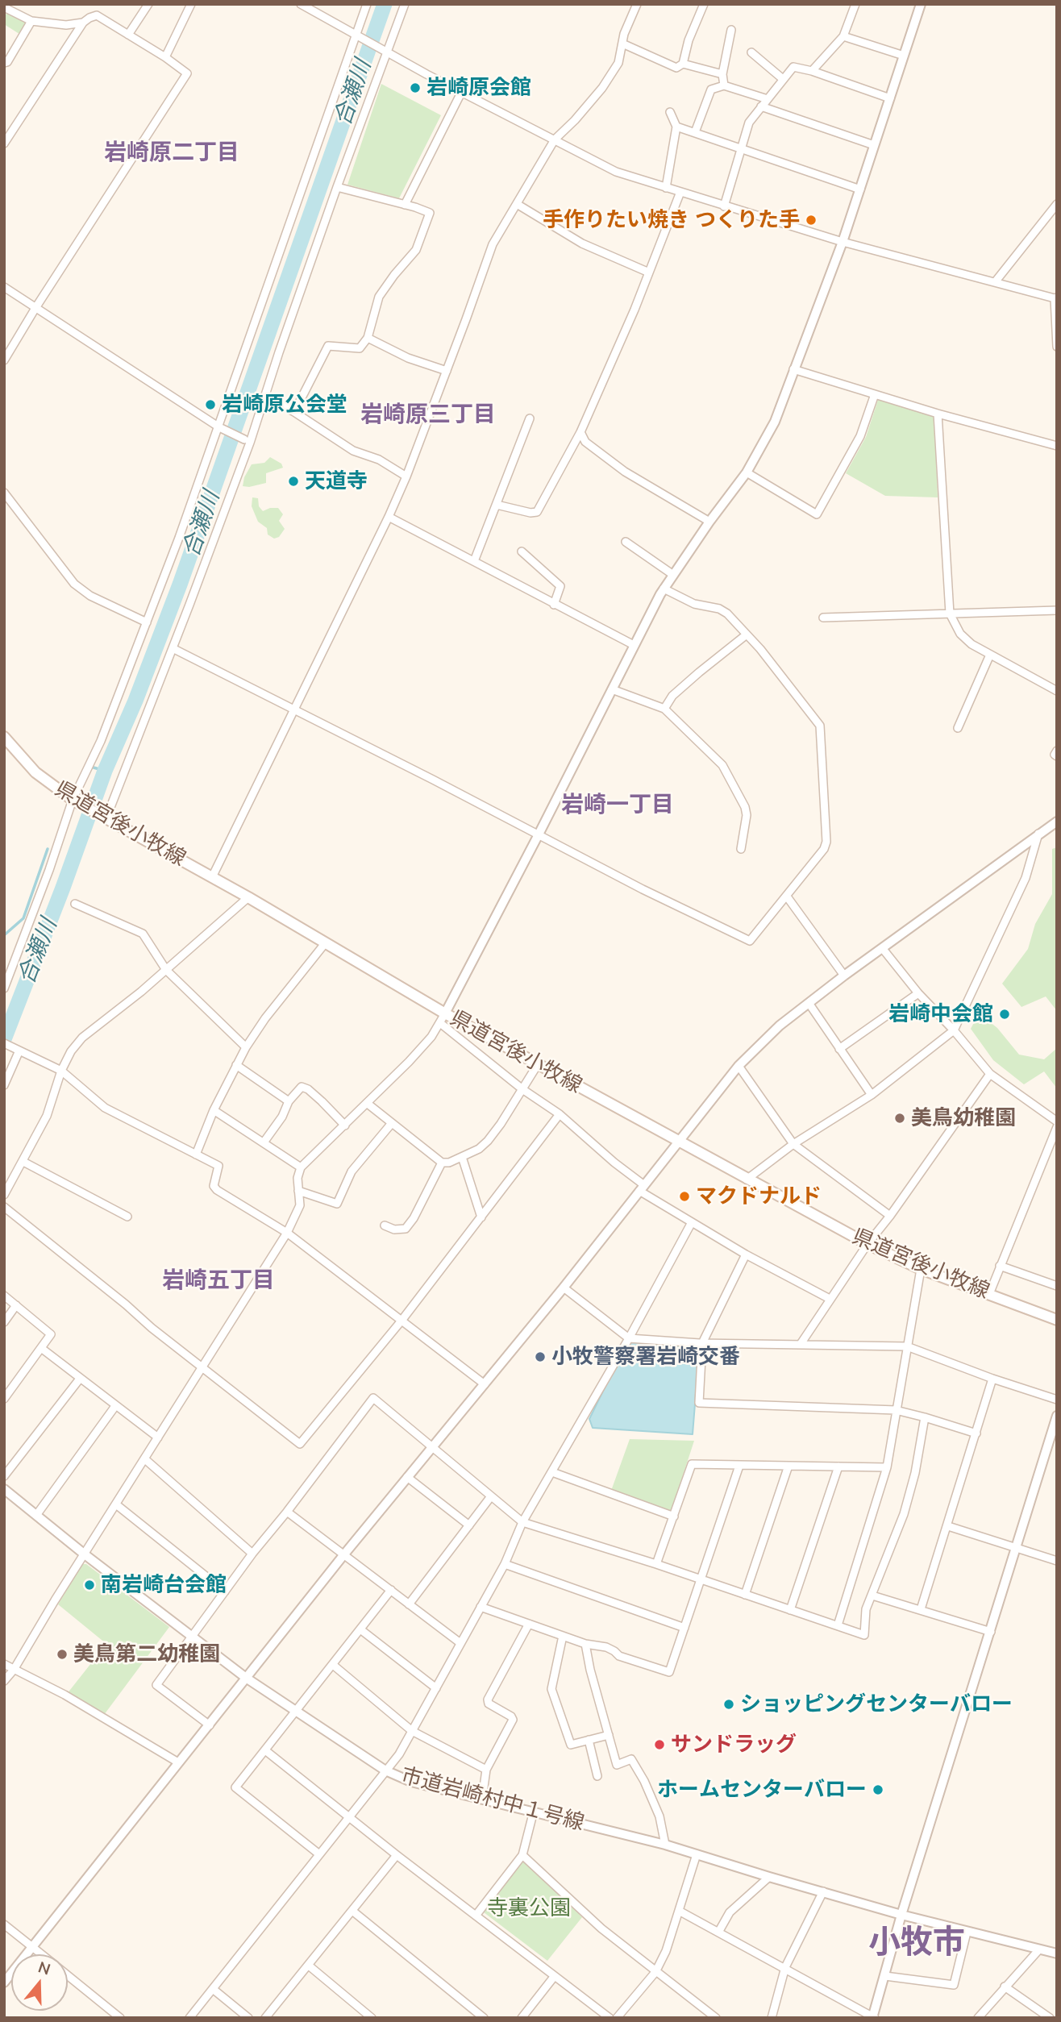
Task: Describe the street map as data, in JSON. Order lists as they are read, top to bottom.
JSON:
{
  "streets": {
    "main road": ["県道宮後小牧線"],
    "street": ["市道岩崎村中１号線"]
  },
  "districts": [
    "岩崎原二丁目",
    "岩崎原三丁目",
    "岩崎一丁目",
    "岩崎五丁目",
    "小牧市"
  ],
  "water": ["合瀬川"],
  "parks": ["寺裏公園"],
  "places": [
    "岩崎原会館",
    "手作りたい焼き つくりた手",
    "岩崎原公会堂",
    "天道寺",
    "岩崎中会館",
    "美鳥幼稚園",
    "マクドナルド",
    "小牧警察署岩崎交番",
    "南岩崎台会館",
    "美鳥第二幼稚園",
    "ショッピングセンターバロー",
    "サンドラッグ",
    "ホームセンターバロー"
  ],
  "north": "top"
}
